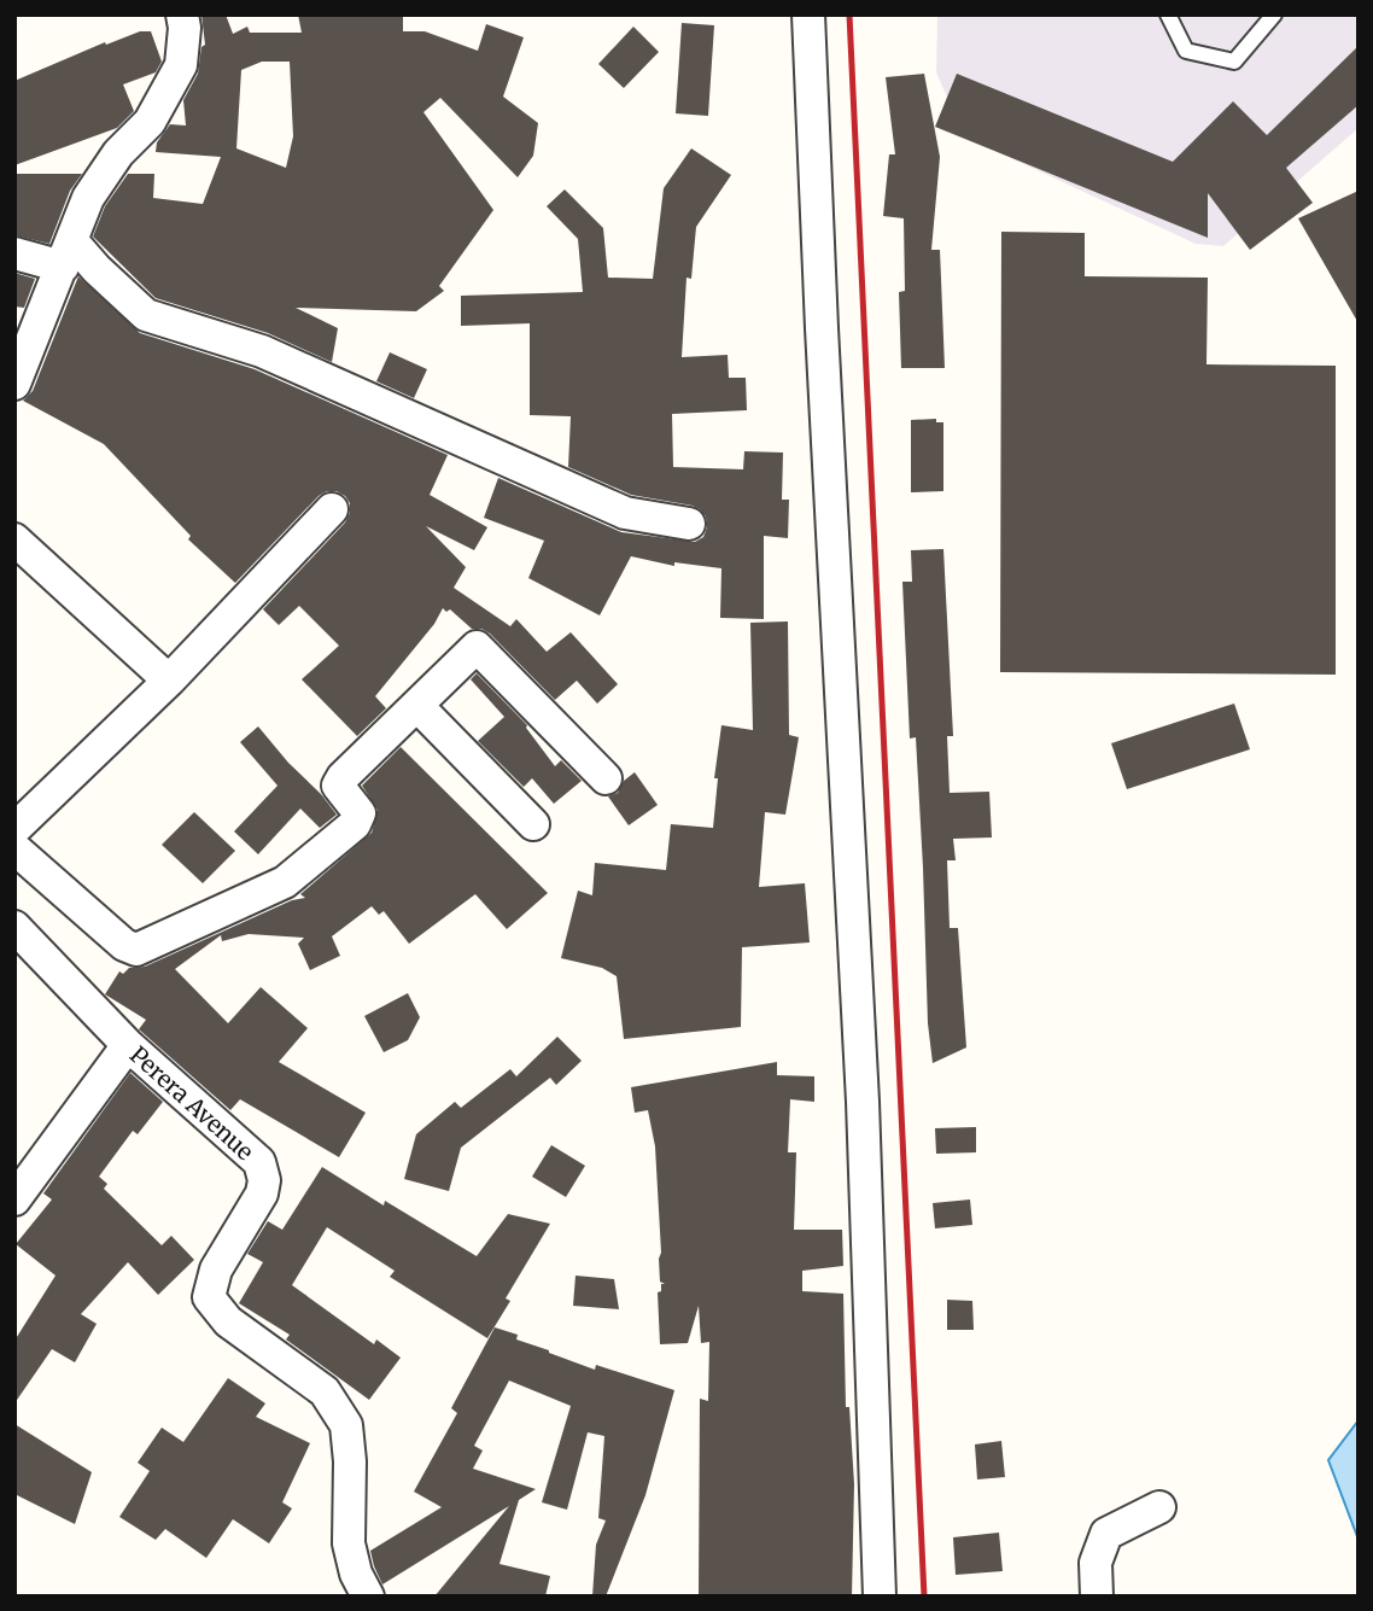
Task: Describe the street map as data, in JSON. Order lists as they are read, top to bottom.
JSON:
{
  "streets": {
    "street": ["Perera Avenue"]
  }
}
